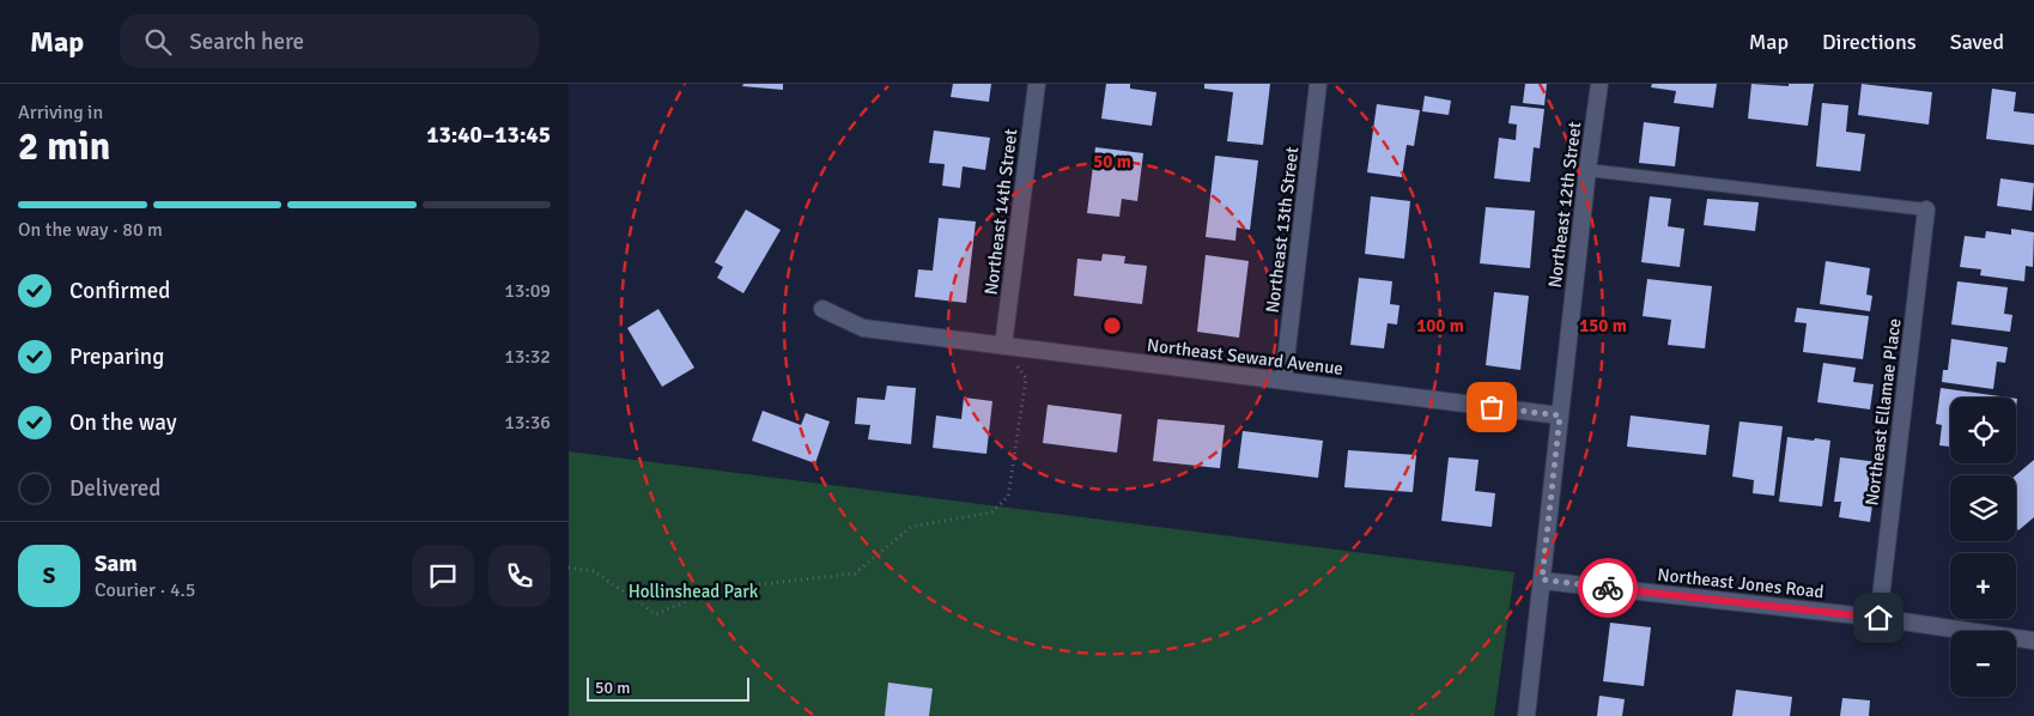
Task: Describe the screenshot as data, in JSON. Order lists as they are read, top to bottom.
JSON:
{
  "streets": {
    "street": [
      "Northeast 12th Street",
      "Northeast 14th Street",
      "Northeast 13th Street",
      "Northeast Seward Avenue",
      "Northeast Ellamae Place",
      "Northeast Jones Road"
    ]
  },
  "crossings": [
    ["Northeast 12th Street", "Northeast Seward Avenue"],
    ["Northeast 12th Street", "Northeast Jones Road"],
    ["Northeast 14th Street", "Northeast Seward Avenue"],
    ["Northeast 13th Street", "Northeast Seward Avenue"],
    ["Northeast Ellamae Place", "Northeast Jones Road"]
  ],
  "parks": ["Hollinshead Park"],
  "scale_bar": "50 m",
  "page": {
    "header": "Map",
    "search": "Search here",
    "nav": ["Map", "Directions", "Saved"],
    "heading": ["2 min", "Arriving in", "13:40–13:45"],
    "panel": ["Sam", "Courier · 4.5"],
    "bar": "On the way · 80 m",
    "list": [
      ["Confirmed", "13:09"],
      ["Preparing", "13:32"],
      ["On the way", "13:36"],
      "Delivered"
    ],
    "map_buttons": ["+", "−"],
    "round": "S",
    "scale": "50 m"
  },
  "rings": ["50 m", "100 m", "150 m"]
}
